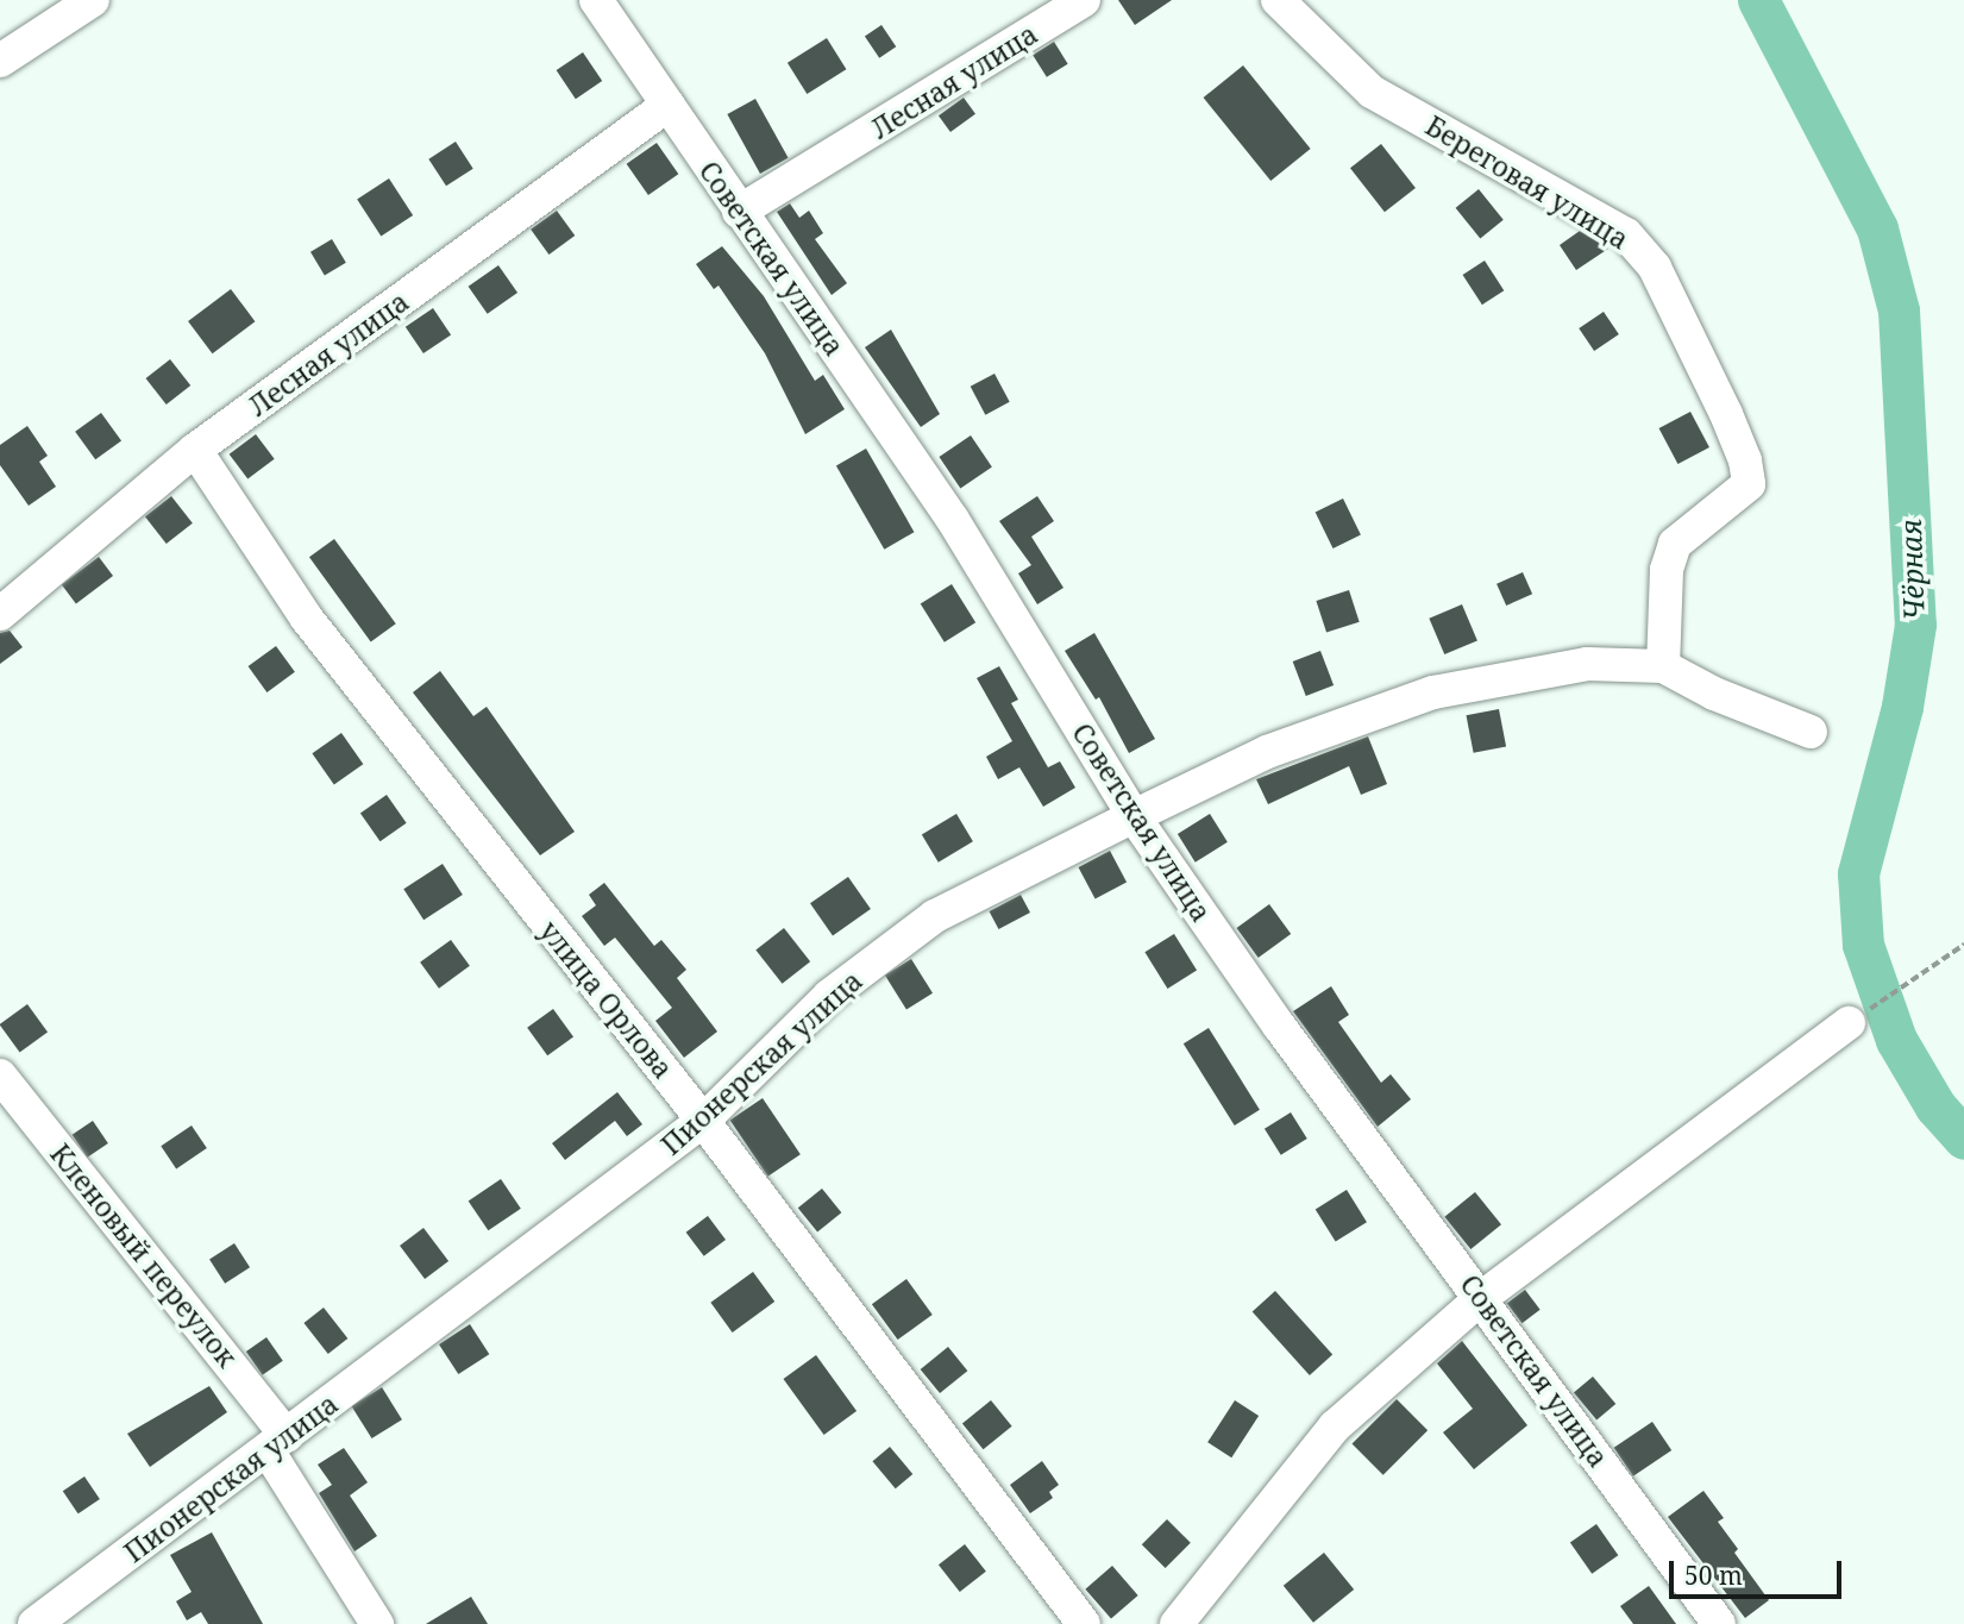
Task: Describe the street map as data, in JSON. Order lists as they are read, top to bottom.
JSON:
{
  "streets": {
    "street": [
      "Лесная улица",
      "Береговая улица",
      "Советская улица",
      "улица Орлова",
      "Пионерская улица",
      "Кленовый переулок"
    ]
  },
  "crossings": [
    ["Лесная улица", "Советская улица"],
    ["Лесная улица", "улица Орлова"],
    ["Береговая улица", "Пионерская улица"],
    ["Советская улица", "Пионерская улица"],
    ["улица Орлова", "Пионерская улица"],
    ["Пионерская улица", "Кленовый переулок"]
  ],
  "water": ["Чёрная"],
  "scale_bar": "50 m"
}
